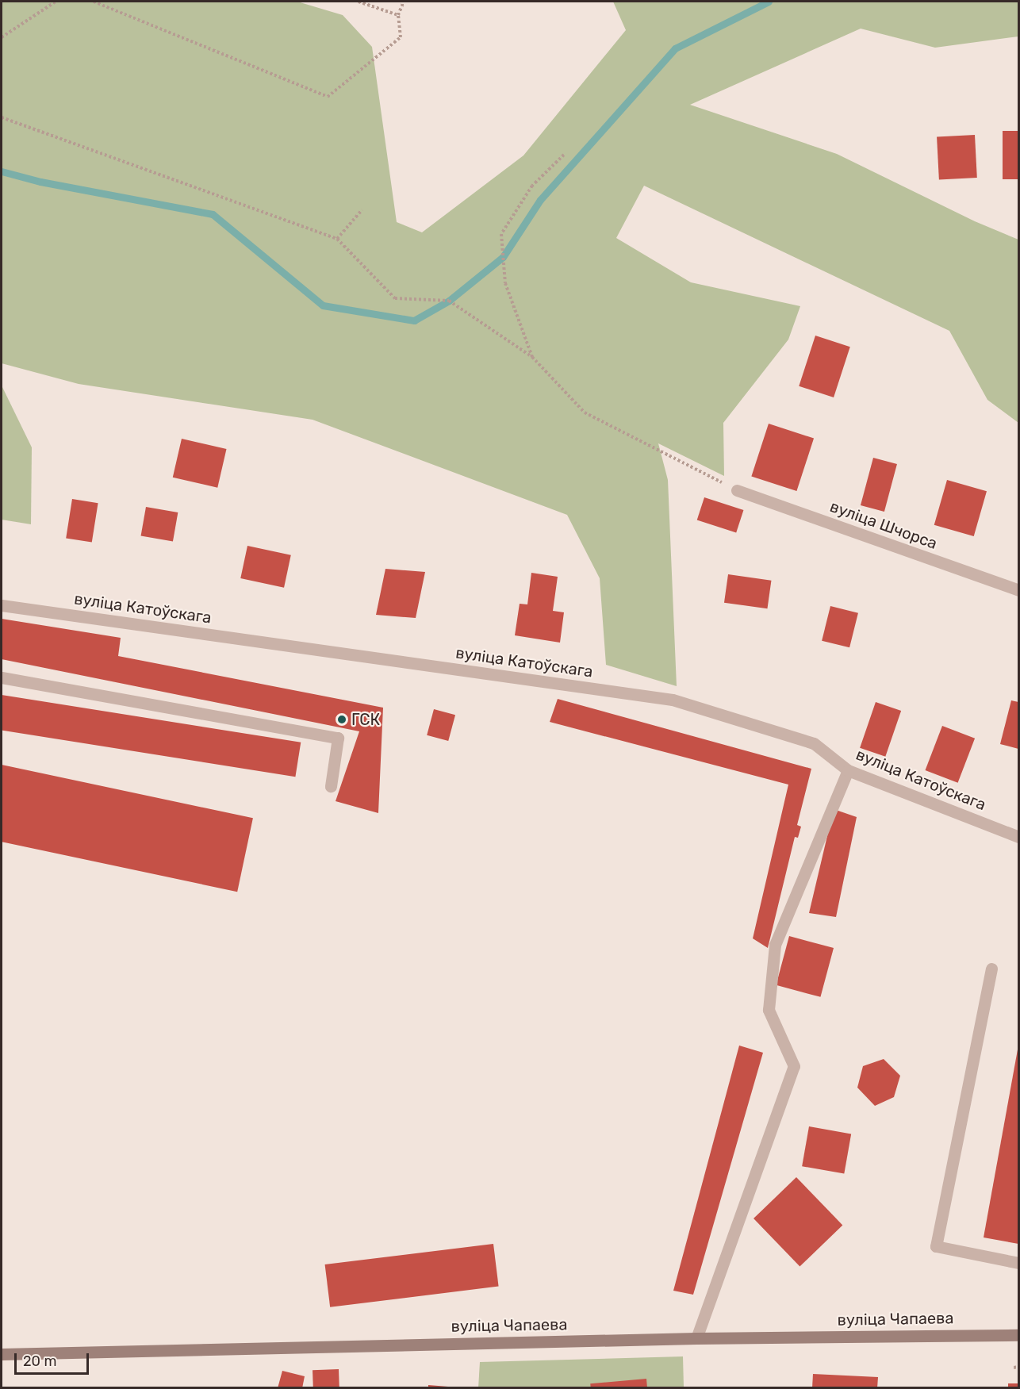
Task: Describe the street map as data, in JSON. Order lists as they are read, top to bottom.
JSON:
{
  "streets": {
    "street": ["вуліца Шчорса", "вуліца Катоўскага", "вуліца Чапаева"]
  },
  "places": ["ГСК"],
  "scale_bar": "20 m"
}
